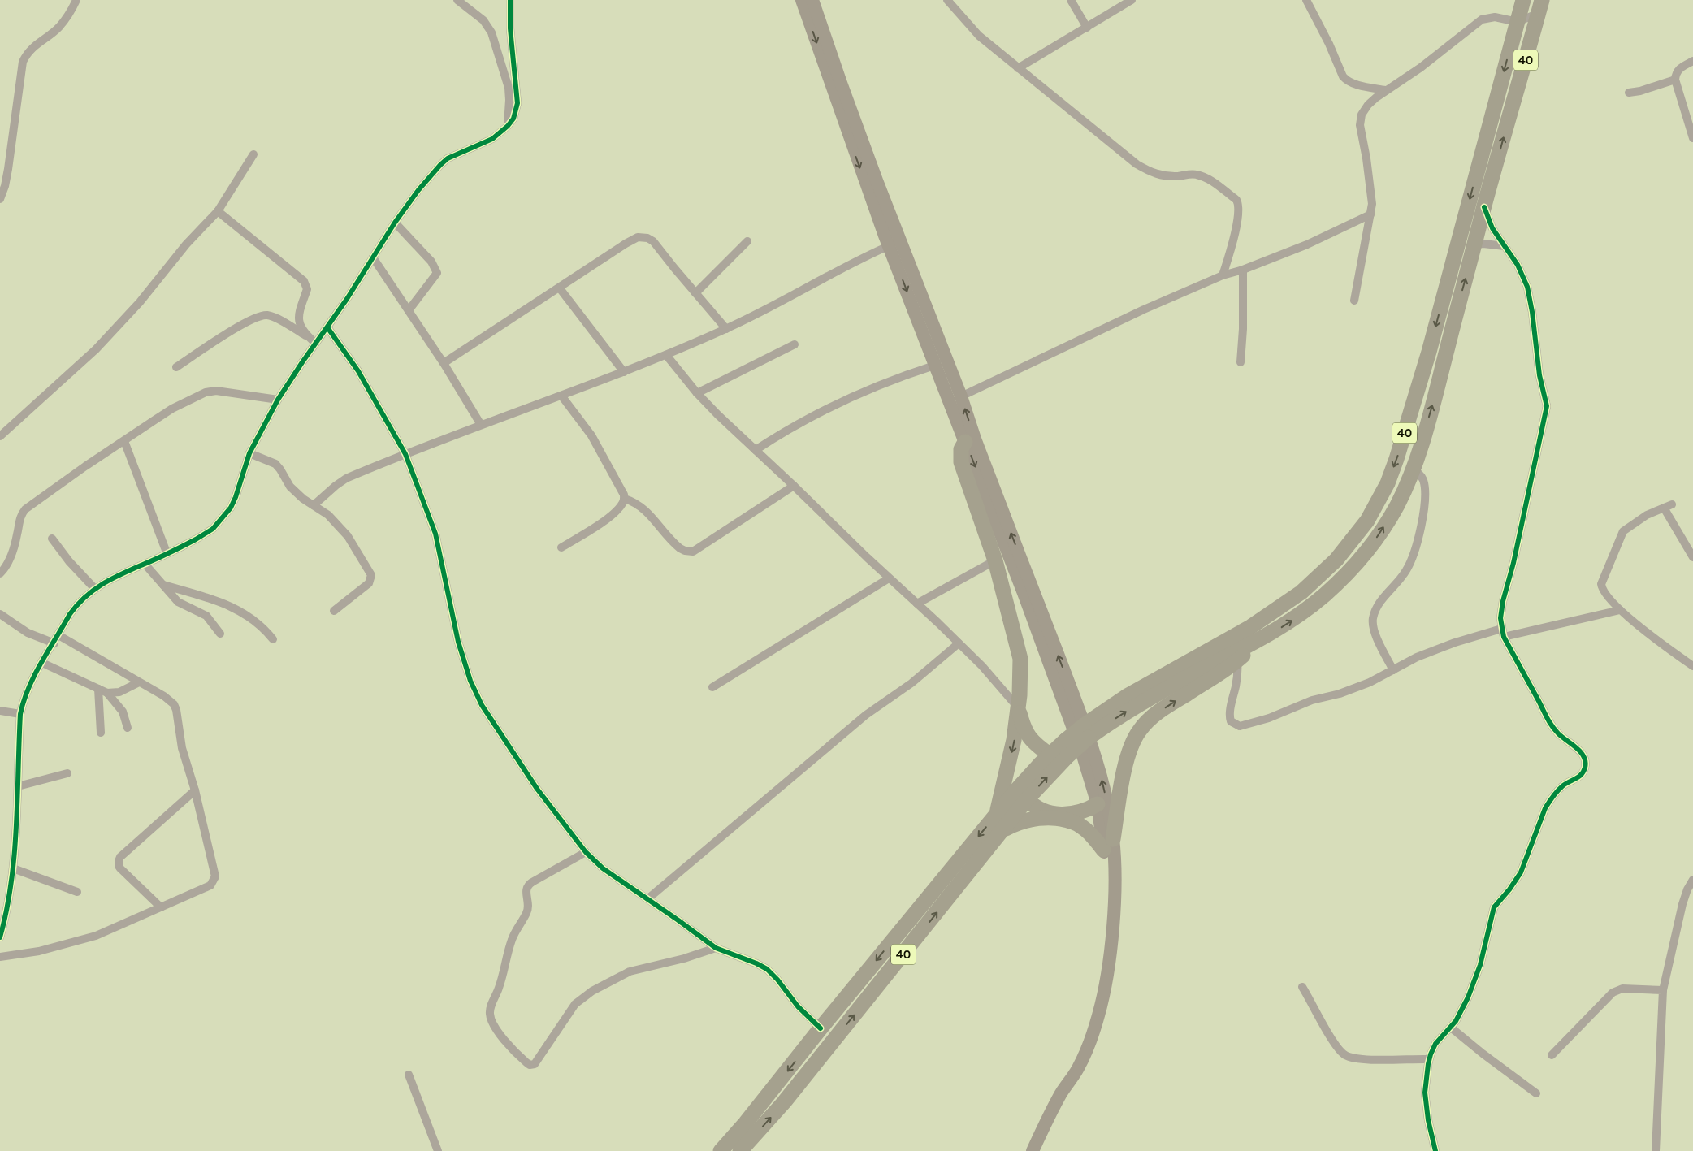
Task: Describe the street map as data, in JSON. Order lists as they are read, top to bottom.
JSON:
{
  "streets": {
    "highway": ["40"]
  }
}
